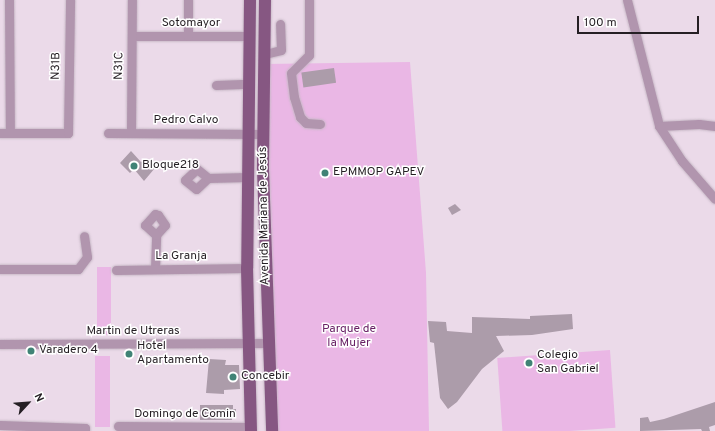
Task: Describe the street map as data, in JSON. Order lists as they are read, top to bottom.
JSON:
{
  "streets": {
    "main road": ["Avenida Mariana de Jesús"],
    "street": [
      "Sotomayor",
      "N31B",
      "N31C",
      "Pedro Calvo",
      "La Granja",
      "Martin de Utreras",
      "Domingo de Comin"
    ]
  },
  "crossings": [
    ["Sotomayor", "N31C"],
    ["Sotomayor", "Avenida Mariana de Jesús"],
    ["N31C", "Pedro Calvo"],
    ["Pedro Calvo", "Avenida Mariana de Jesús"],
    ["Avenida Mariana de Jesús", "La Granja"],
    ["Avenida Mariana de Jesús", "Martin de Utreras"],
    ["Avenida Mariana de Jesús", "Domingo de Comin"]
  ],
  "parks": ["Parque de la Mujer"],
  "places": [
    "Bloque218",
    "EPMMOP GAPEV",
    "Varadero 4",
    "Hotel Apartamento",
    "Colegio San Gabriel",
    "Concebir"
  ],
  "scale_bar": "100 m",
  "north": "top right"
}
